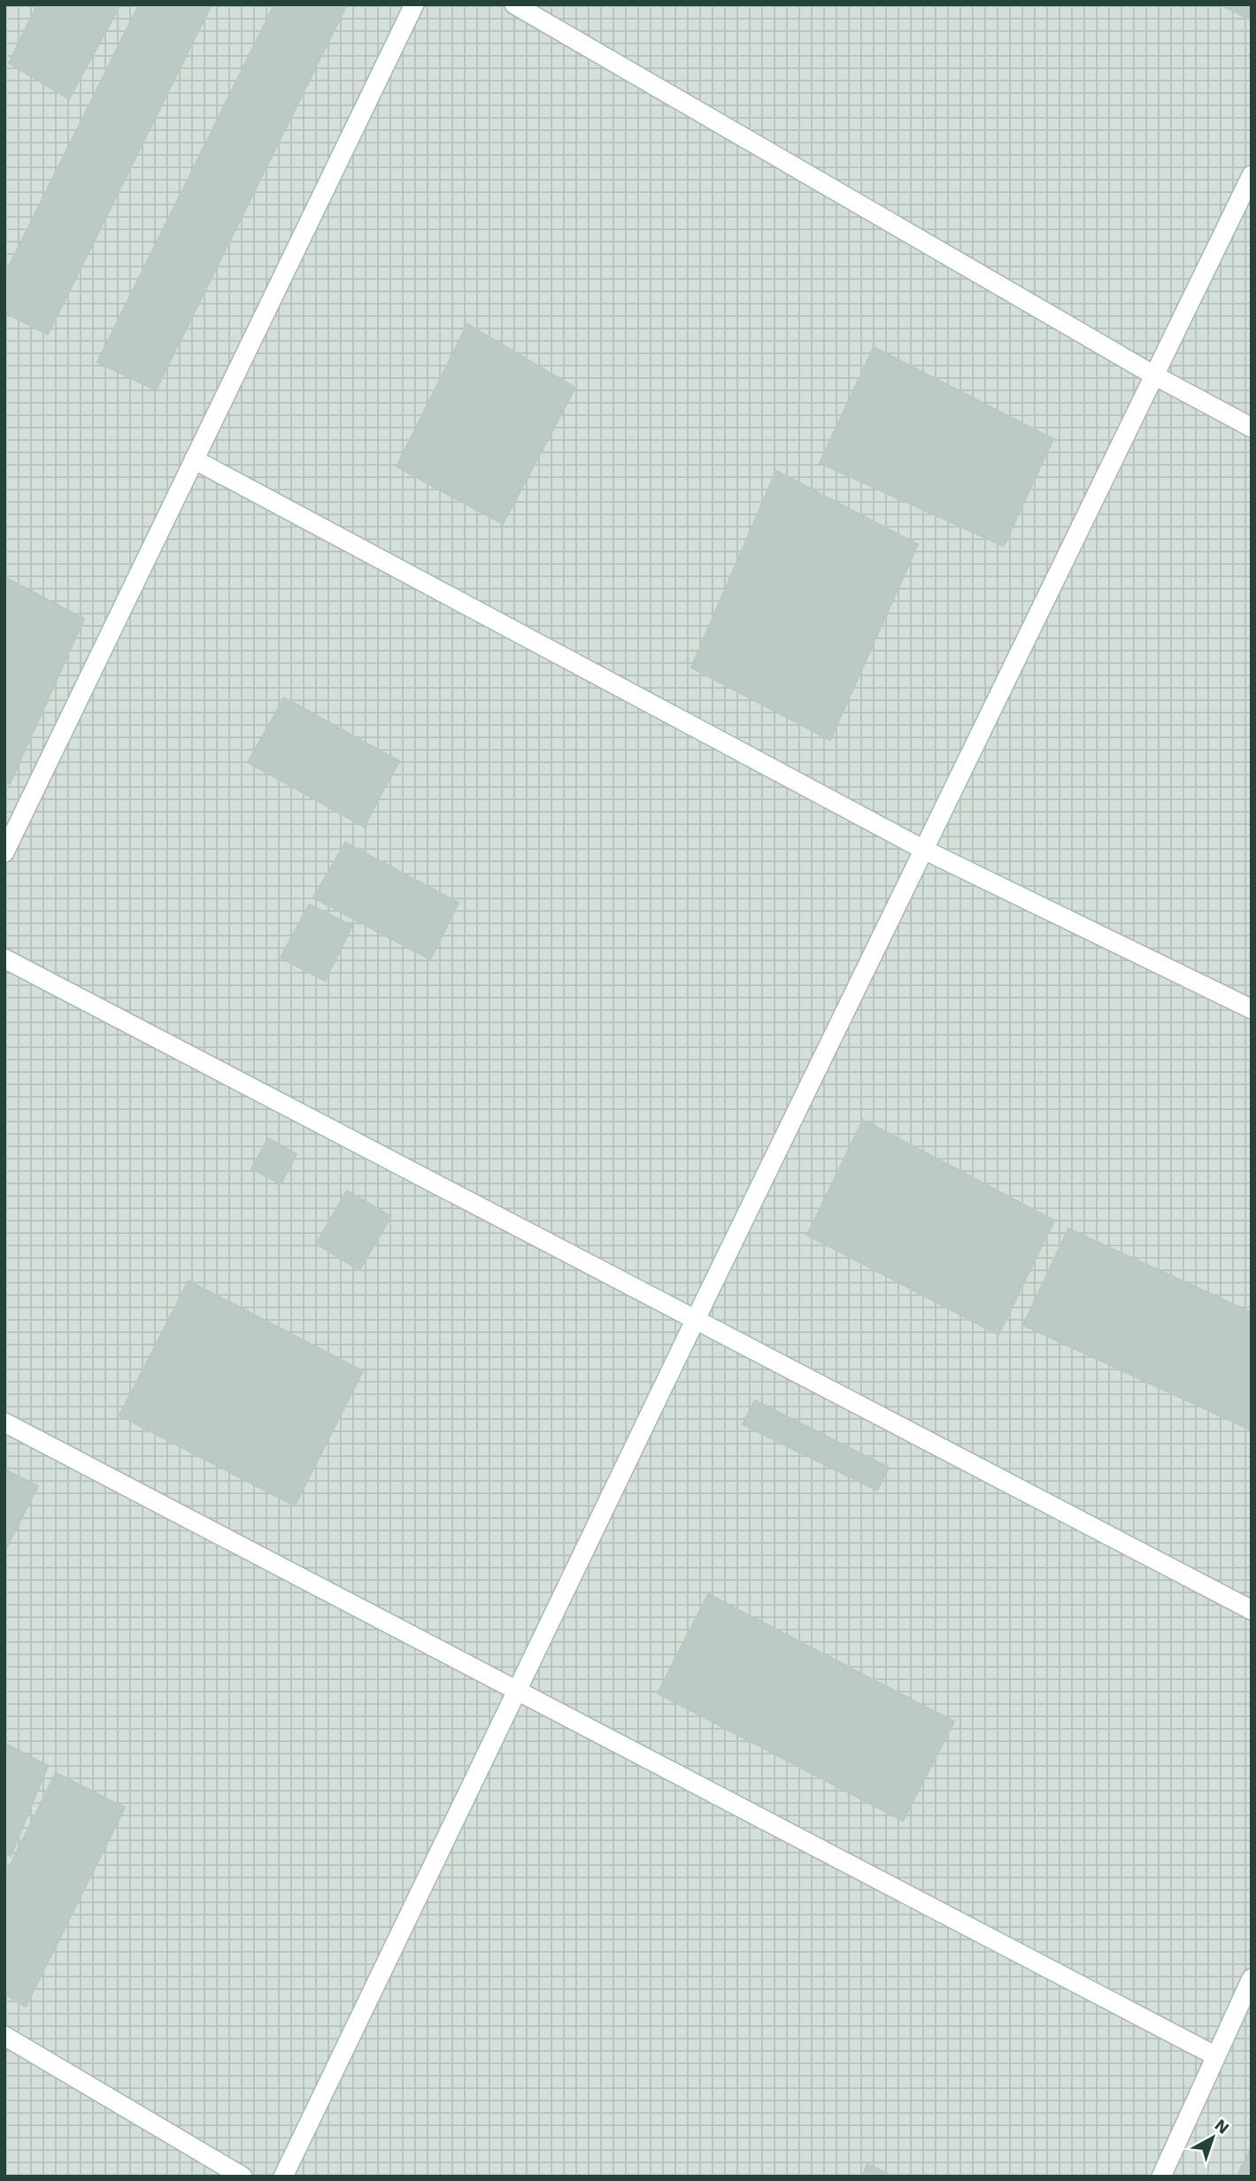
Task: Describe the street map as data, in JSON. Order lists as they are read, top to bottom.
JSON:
{
  "north": "top right"
}
